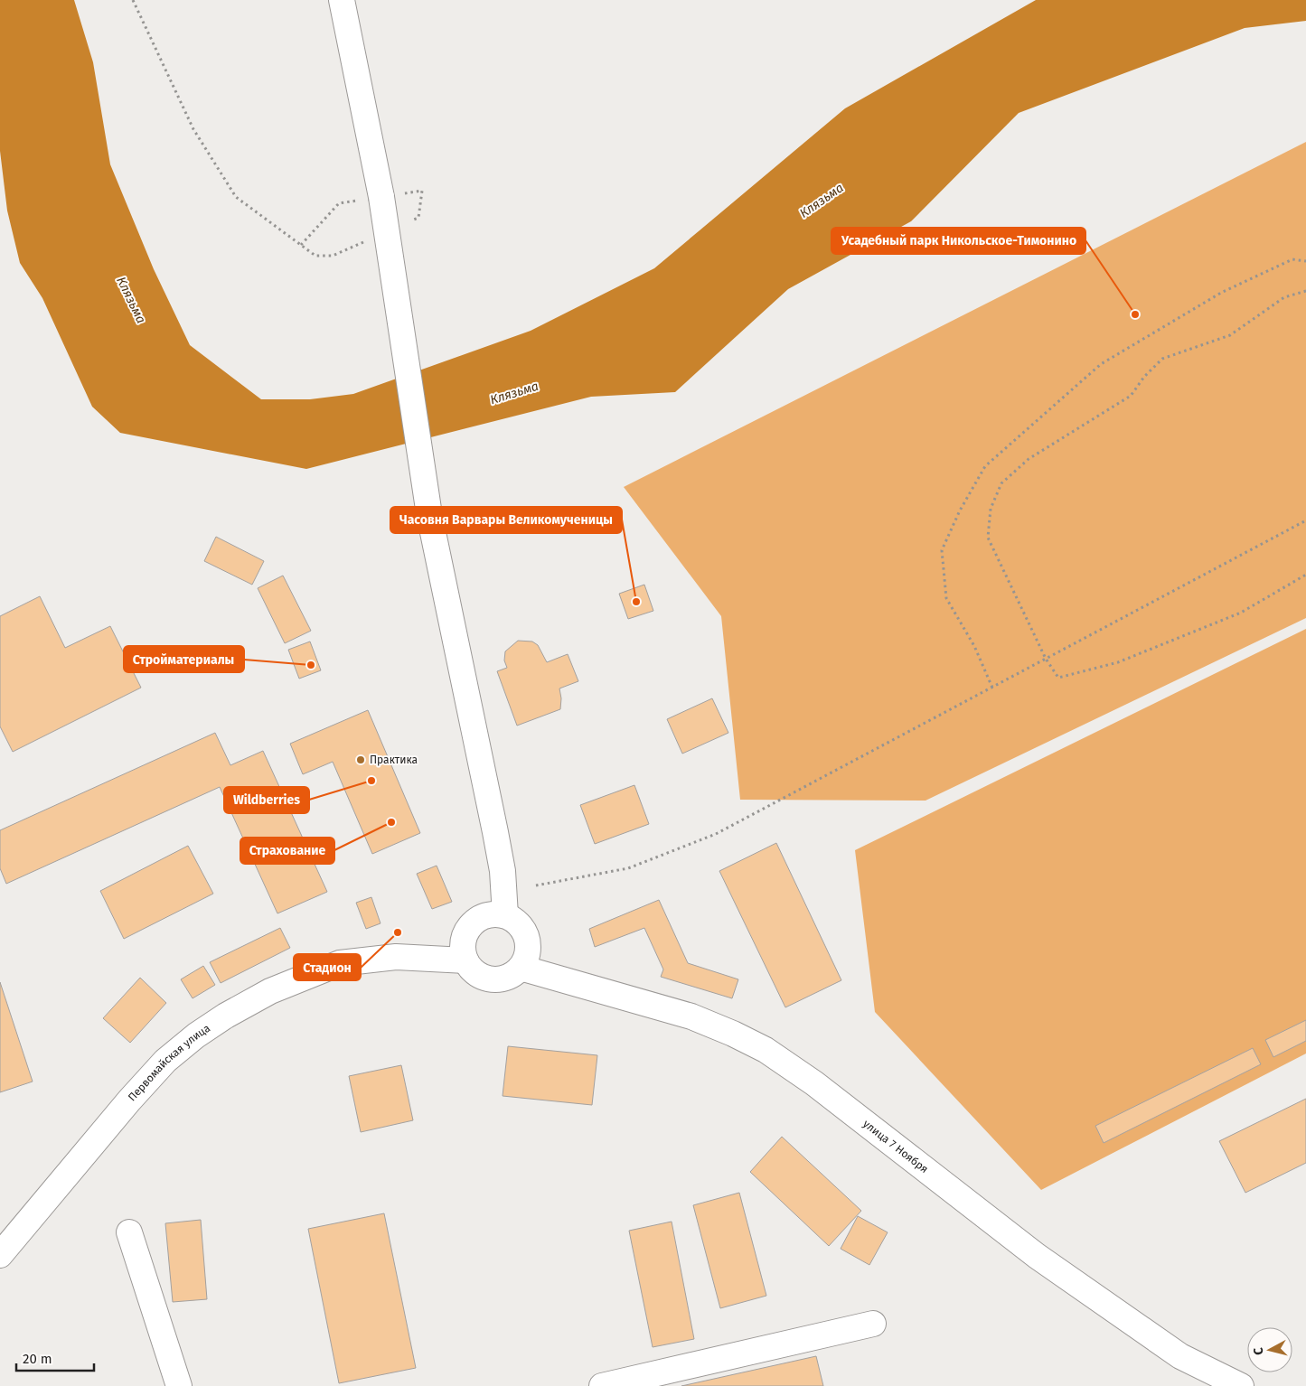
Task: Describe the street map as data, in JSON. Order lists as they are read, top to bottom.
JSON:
{
  "streets": {
    "main road": ["Первомайская улица", "улица 7 Ноября"]
  },
  "crossings": [
    ["Первомайская улица", "улица 7 Ноября"]
  ],
  "water": ["Клязьма"],
  "places": [
    "Усадебный парк Никольское-Тимонино",
    "Часовня Варвары Великомученицы",
    "Стройматериалы",
    "Практика",
    "Wildberries",
    "Страхование",
    "Стадион"
  ],
  "scale_bar": "20 m",
  "north": "left"
}
